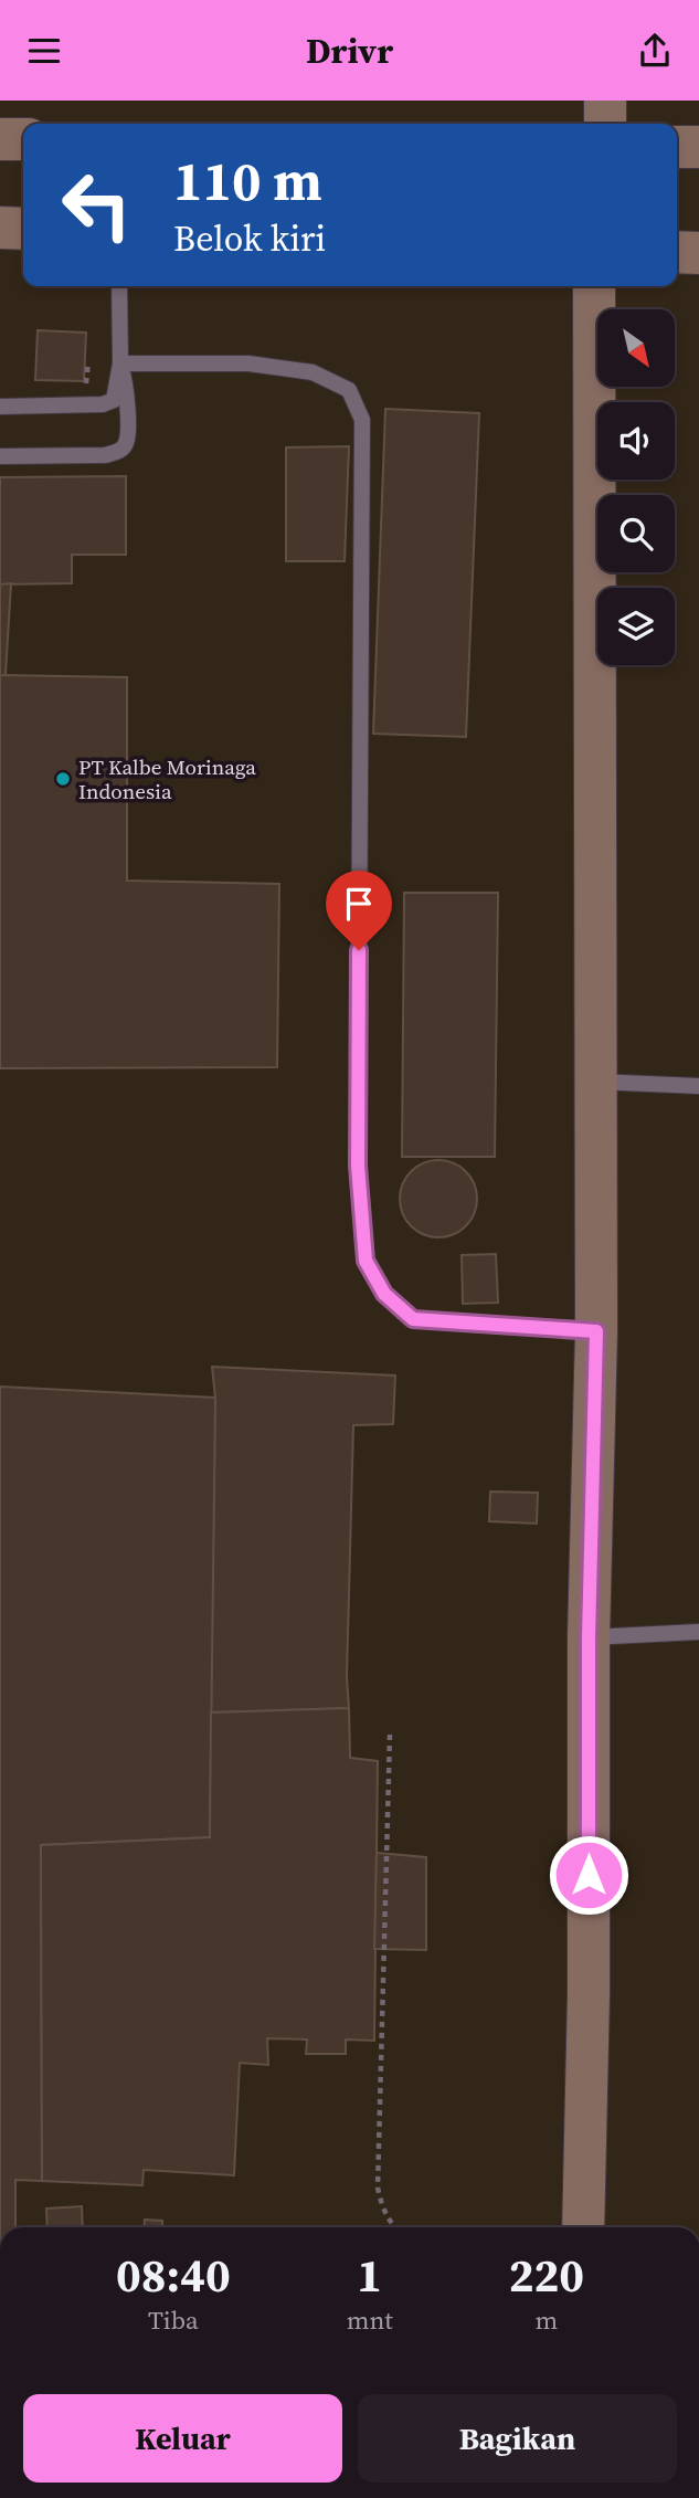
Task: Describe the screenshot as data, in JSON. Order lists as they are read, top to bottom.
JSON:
{
  "places": ["PT Kalbe Morinaga Indonesia"],
  "north": "bottom right",
  "page": {
    "header": "Drivr",
    "turn": ["110 m", "Belok kiri"],
    "eta": [
      "08:40",
      "Tiba",
      "1",
      "mnt",
      "220",
      "m"
    ],
    "buttons": ["Keluar", "Bagikan"]
  }
}
